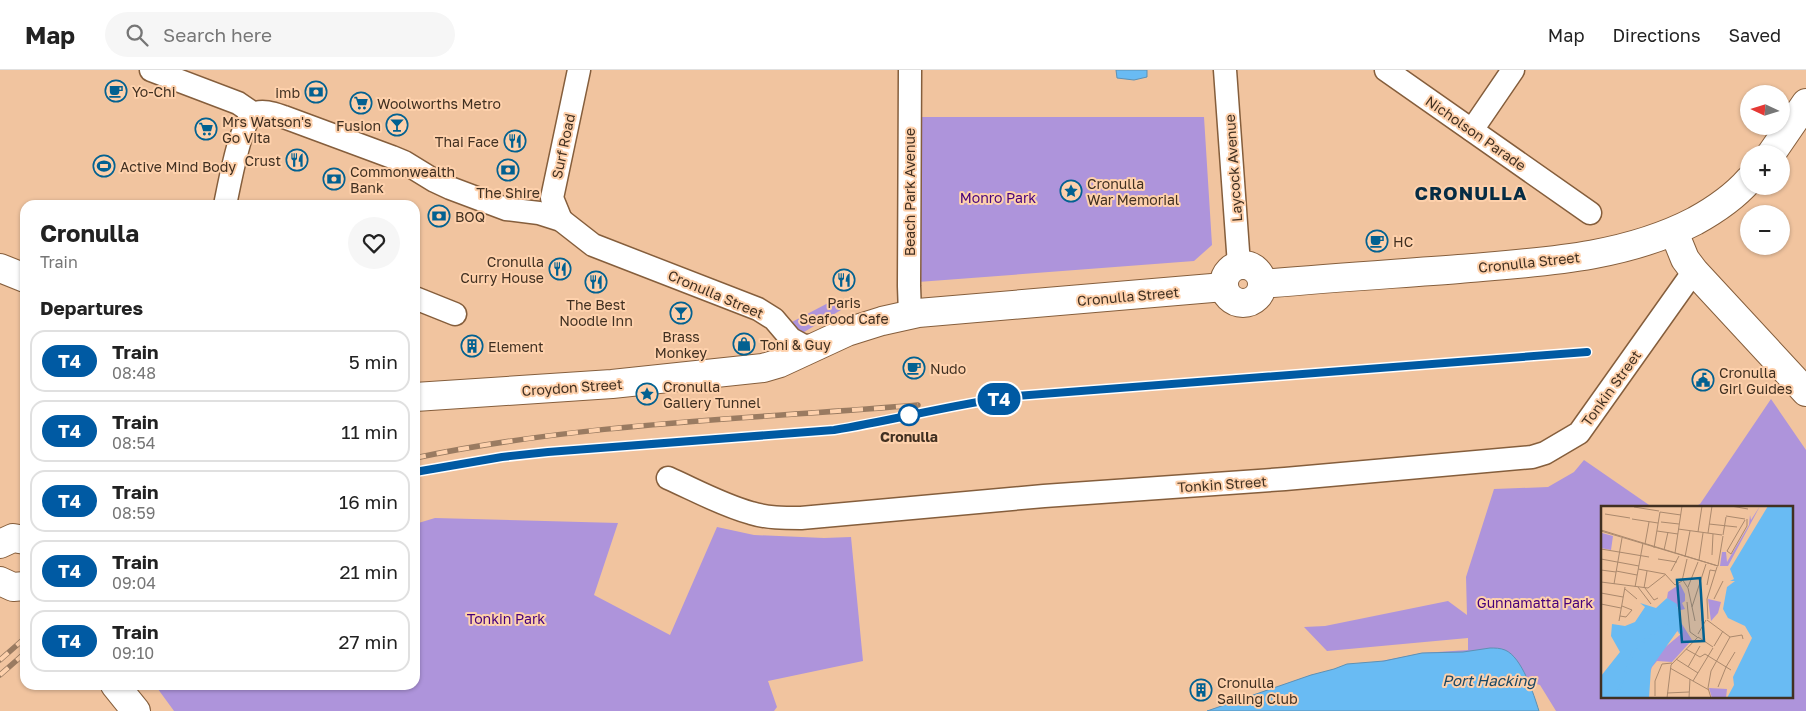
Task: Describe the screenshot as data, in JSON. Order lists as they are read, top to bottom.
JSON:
{
  "streets": {
    "street": [
      "Nicholson Parade",
      "Surf Road",
      "Laycock Avenue",
      "Beach Park Avenue",
      "Cronulla Street",
      "Croydon Street",
      "Tonkin Street"
    ]
  },
  "crossings": [
    ["Surf Road", "Cronulla Street"],
    ["Laycock Avenue", "Cronulla Street"],
    ["Beach Park Avenue", "Cronulla Street"],
    ["Cronulla Street", "Croydon Street"]
  ],
  "districts": ["CRONULLA"],
  "water": ["Port Hacking"],
  "parks": ["Monro Park", "Gunnamatta Park", "Tonkin Park"],
  "places": {
    "cafe": ["Yo-Chi", "HC", "Nudo"],
    "bank": [
      "imb",
      "The Shire",
      "Commonwealth Bank",
      "BOQ"
    ],
    "supermarket": ["Woolworths Metro", "Mrs Watson's Go Vita"],
    "bar": ["Fusion", "Brass Monkey"],
    "restaurant": [
      "Thai Face",
      "Crust",
      "Cronulla Curry House",
      "Paris Seafood Cafe",
      "The Best Noodle Inn"
    ],
    "sports": ["Active Mind Body"],
    "place": ["Cronulla War Memorial", "Cronulla Gallery Tunnel"],
    "shop": ["Toni & Guy"],
    "building": ["Element", "Cronulla Sailing Club"],
    "public building": ["Cronulla Girl Guides"],
    "other": ["Cronulla"]
  },
  "north": "left",
  "page": {
    "header": "Map",
    "search": "Search here",
    "nav": ["Map", "Directions", "Saved"],
    "on_map": "T4",
    "map_buttons": ["+", "−"],
    "heading": [
      ["Cronulla", "Train"],
      "Departures"
    ],
    "list": [
      {
        "mark": "T4",
        "name": "Train",
        "note": "08:48",
        "value": "5 min"
      },
      {
        "mark": "T4",
        "name": "Train",
        "note": "08:54",
        "value": "11 min"
      },
      {
        "mark": "T4",
        "name": "Train",
        "note": "08:59",
        "value": "16 min"
      },
      {
        "mark": "T4",
        "name": "Train",
        "note": "09:04",
        "value": "21 min"
      },
      {
        "mark": "T4",
        "name": "Train",
        "note": "09:10",
        "value": "27 min"
      }
    ]
  }
}
